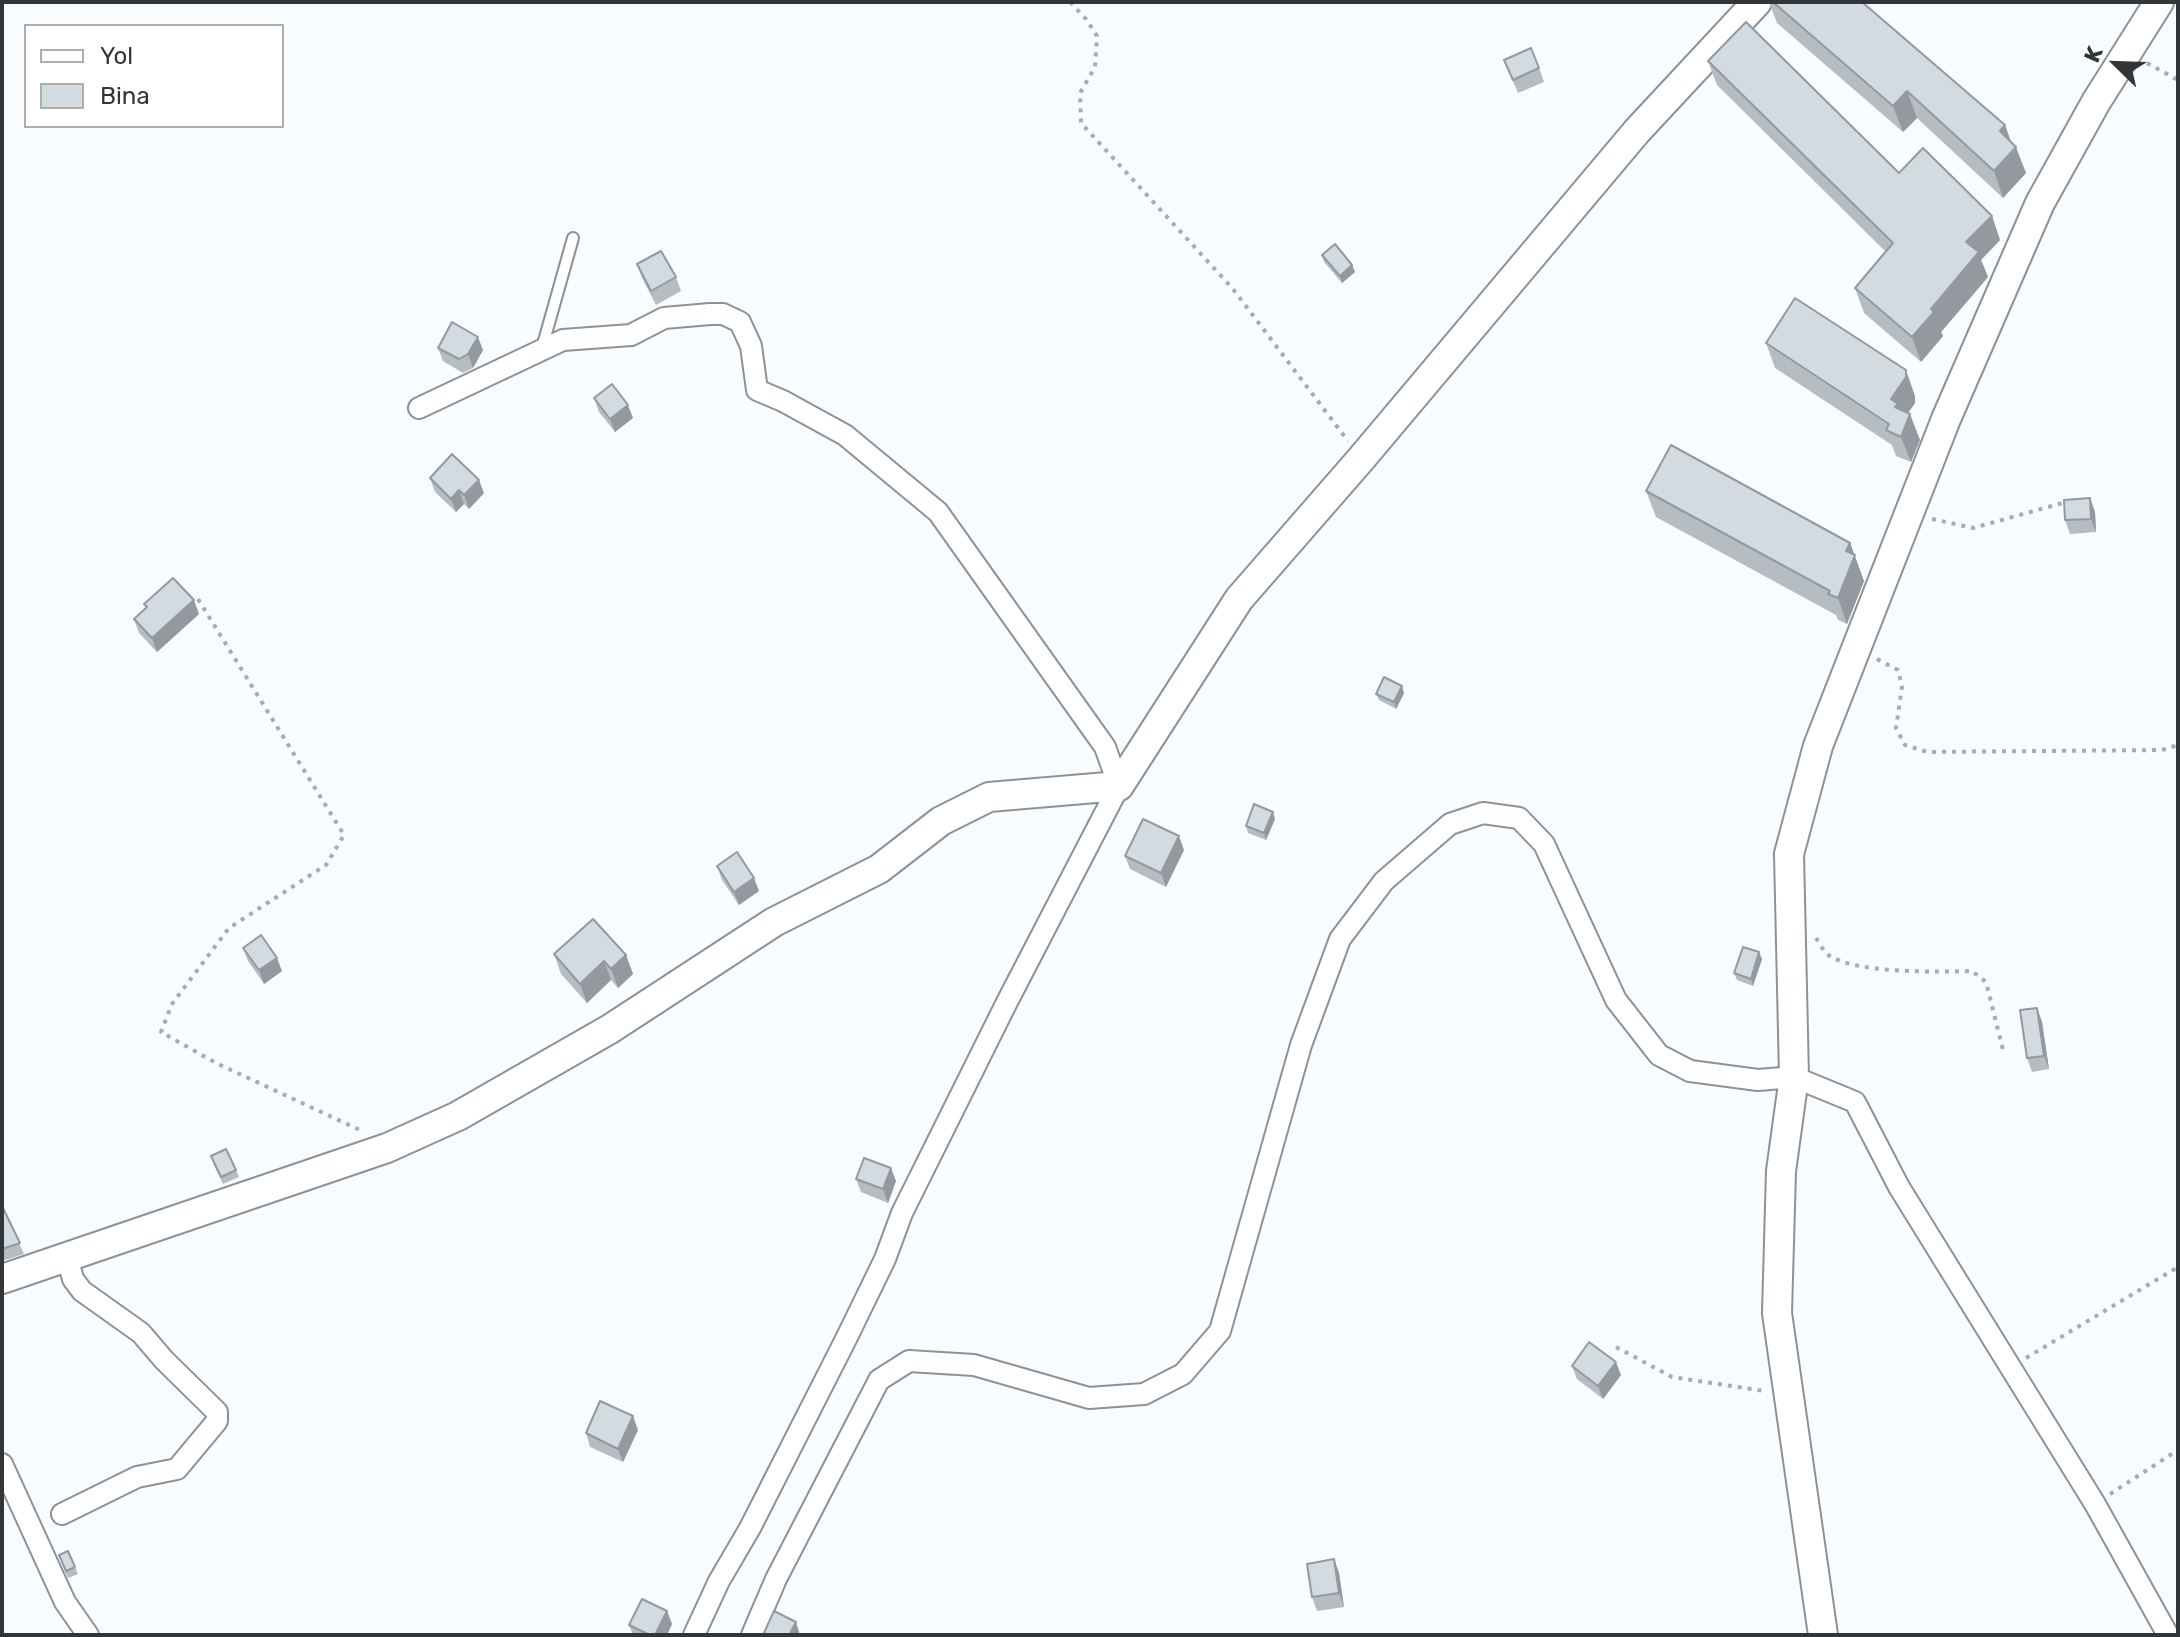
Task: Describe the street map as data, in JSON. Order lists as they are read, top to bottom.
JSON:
{
  "legend": ["Yol", "Bina"],
  "north": "top left"
}
